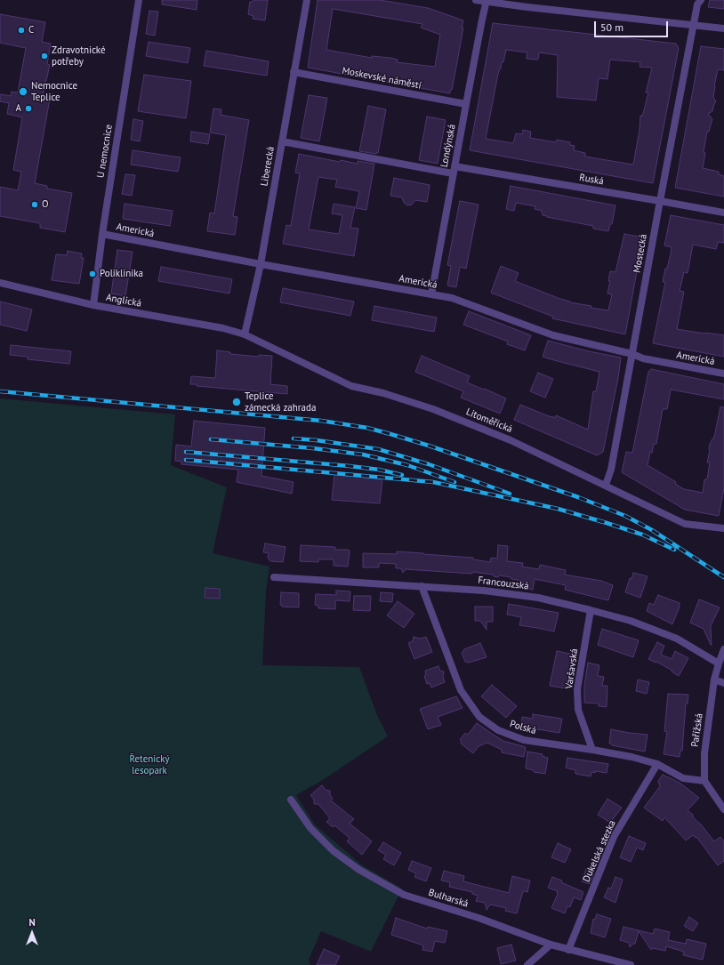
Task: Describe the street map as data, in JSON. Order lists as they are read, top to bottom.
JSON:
{
  "streets": {
    "street": [
      "Moskevské náměstí",
      "Londýnská",
      "U nemocnice",
      "Liberecká",
      "Ruská",
      "Americká",
      "Mostecká",
      "Anglická",
      "Litoměřická",
      "Francouzská",
      "Varšavská",
      "Polská",
      "Pařížská",
      "Dukelská stezka",
      "Bulharská"
    ]
  },
  "crossings": [
    ["Moskevské náměstí", "Londýnská"],
    ["Moskevské náměstí", "Liberecká"],
    ["Londýnská", "Ruská"],
    ["Londýnská", "Americká"],
    ["U nemocnice", "Americká"],
    ["U nemocnice", "Anglická"],
    ["Liberecká", "Americká"],
    ["Liberecká", "Anglická"],
    ["Liberecká", "Litoměřická"],
    ["Ruská", "Mostecká"],
    ["Americká", "Mostecká"],
    ["Mostecká", "Litoměřická"],
    ["Anglická", "Litoměřická"],
    ["Francouzská", "Varšavská"],
    ["Francouzská", "Polská"],
    ["Francouzská", "Pařížská"],
    ["Varšavská", "Polská"],
    ["Polská", "Pařížská"],
    ["Polská", "Dukelská stezka"],
    ["Dukelská stezka", "Bulharská"]
  ],
  "parks": ["Řetenický lesopark"],
  "places": [
    "C",
    "Zdravotnické potřeby",
    "Nemocnice Teplice",
    "A",
    "O",
    "Poliklinika",
    "Teplice zámecká zahrada"
  ],
  "scale_bar": "50 m",
  "north": "top"
}
